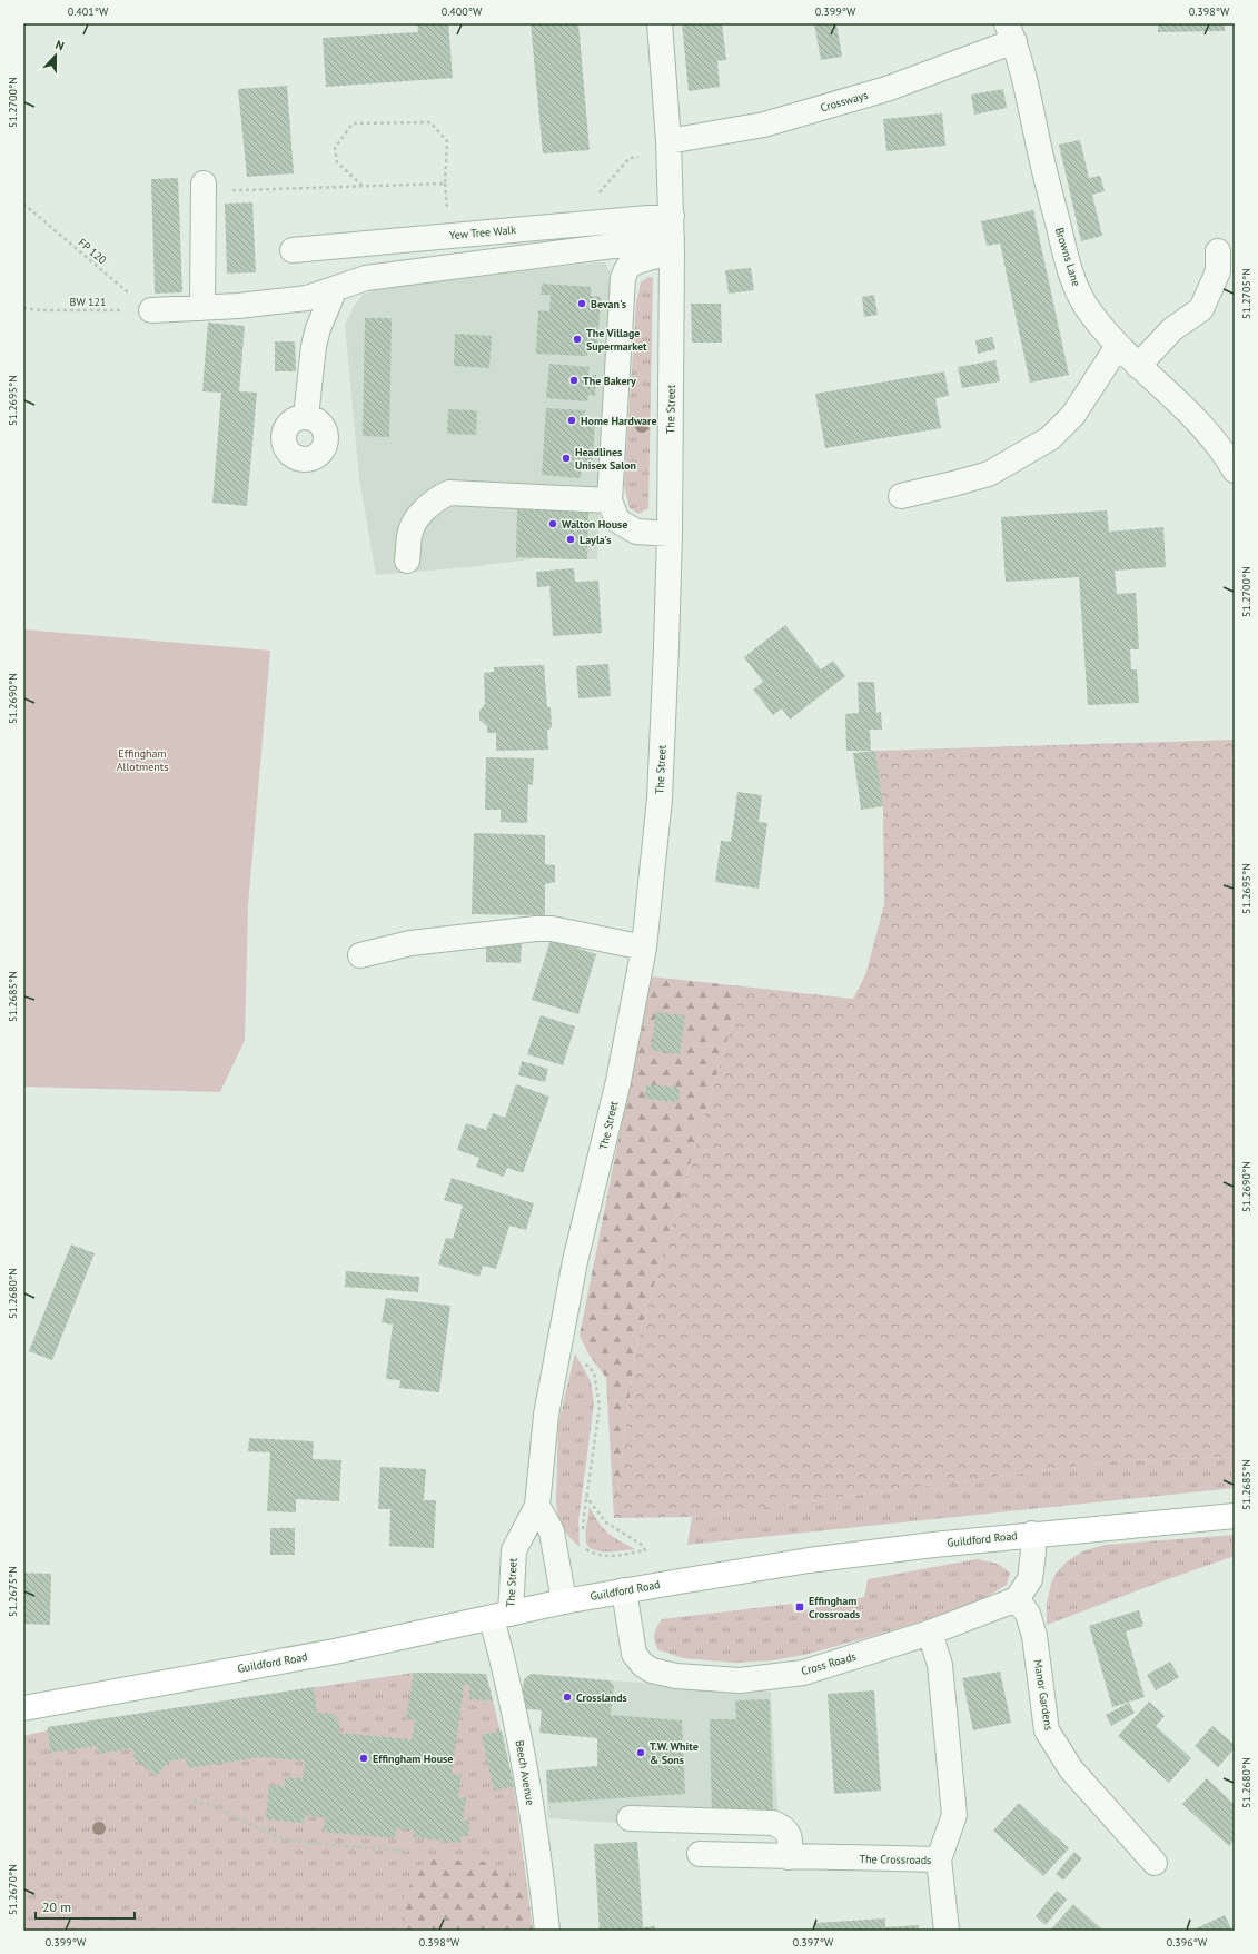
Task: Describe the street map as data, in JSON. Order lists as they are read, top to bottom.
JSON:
{
  "streets": {
    "main road": ["Guildford Road"],
    "street": [
      "Crossways",
      "Yew Tree Walk",
      "Browns Lane",
      "The Street",
      "Cross Roads",
      "Manor Gardens",
      "Beech Avenue",
      "The Crossroads"
    ],
    "path": ["FP 120", "BW 121"]
  },
  "crossings": [
    ["Crossways", "Browns Lane"],
    ["Crossways", "The Street"],
    ["Yew Tree Walk", "The Street"],
    ["FP 120", "BW 121"],
    ["The Street", "Guildford Road"],
    ["The Street", "Beech Avenue"],
    ["Guildford Road", "Cross Roads"],
    ["Guildford Road", "Beech Avenue"],
    ["Cross Roads", "Manor Gardens"],
    ["Cross Roads", "The Crossroads"]
  ],
  "parks": ["Effingham Allotments"],
  "places": {
    "other": [
      "Bevan's",
      "The Village Supermarket",
      "The Bakery",
      "Home Hardware",
      "Headlines Unisex Salon",
      "Walton House",
      "Layla's",
      "Crosslands",
      "T.W. White & Sons",
      "Effingham House"
    ],
    "transit": ["Effingham Crossroads"]
  },
  "scale_bar": "20 m",
  "north": "top",
  "coordinates": [
    "0.401°W",
    "0.400°W",
    "0.399°W",
    "0.398°W",
    "51.2700°N",
    "51.2705°N",
    "51.2695°N",
    "51.2690°N",
    "51.2685°N",
    "51.2680°N",
    "51.2675°N",
    "51.2670°N",
    "0.397°W",
    "0.396°W"
  ]
}
